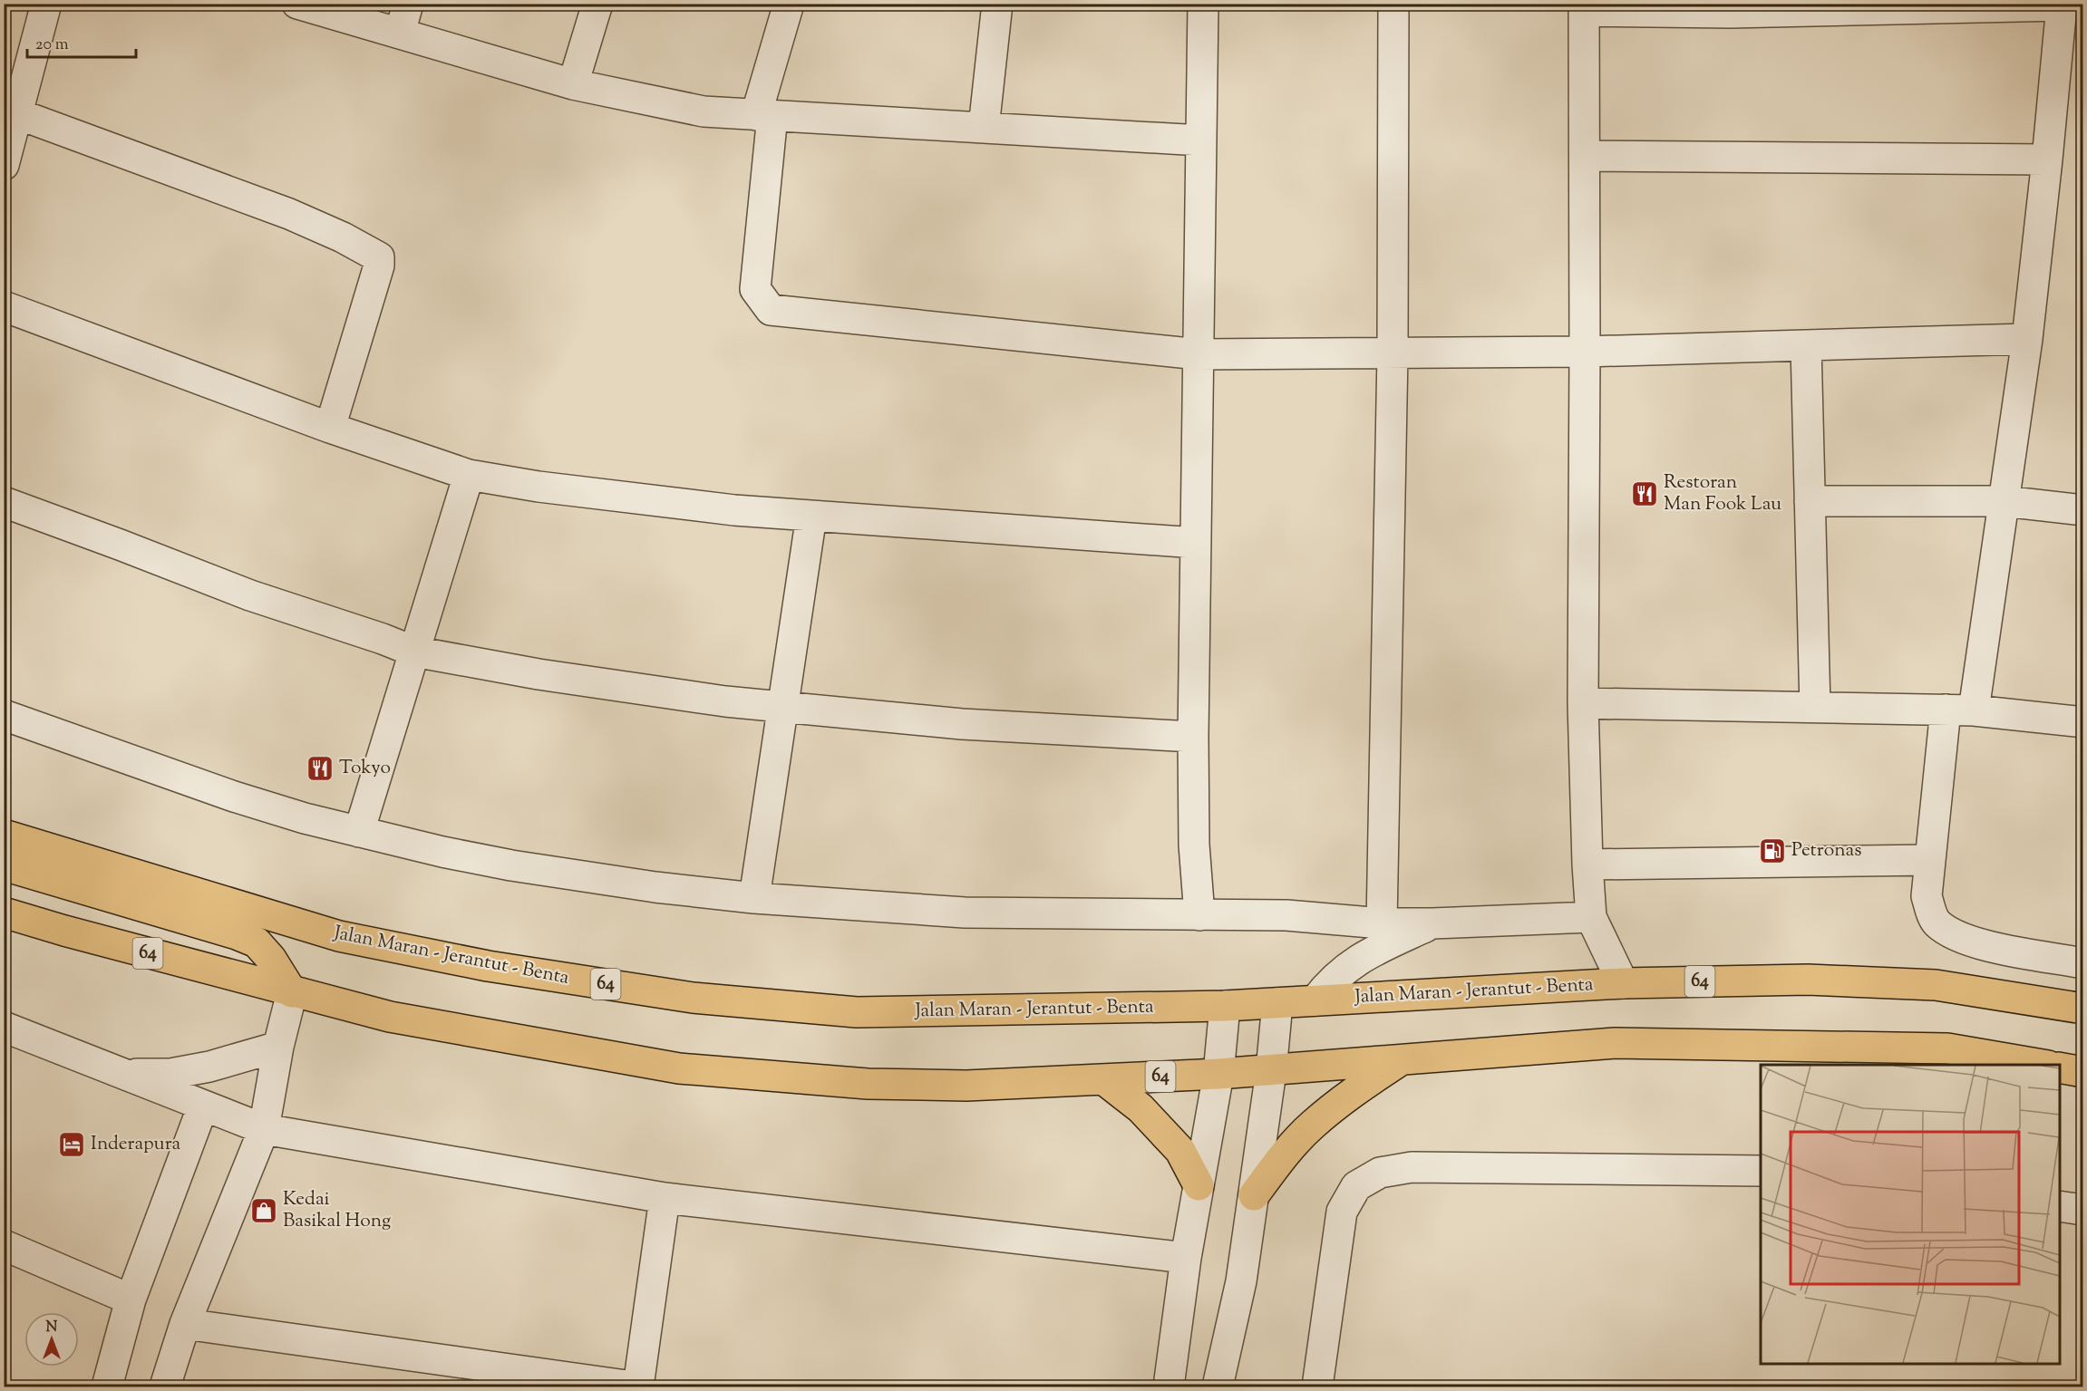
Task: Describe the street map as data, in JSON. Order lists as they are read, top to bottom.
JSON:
{
  "streets": {
    "main road": ["64", "Jalan Maran - Jerantut - Benta"]
  },
  "places": {
    "restaurant": ["Restoran Man Fook Lau", "Tokyo"],
    "fuel station": ["Petronas"],
    "hotel": ["Inderapura"],
    "shop": ["Kedai Basikal Hong"]
  },
  "scale_bar": "20 m",
  "north": "top"
}
